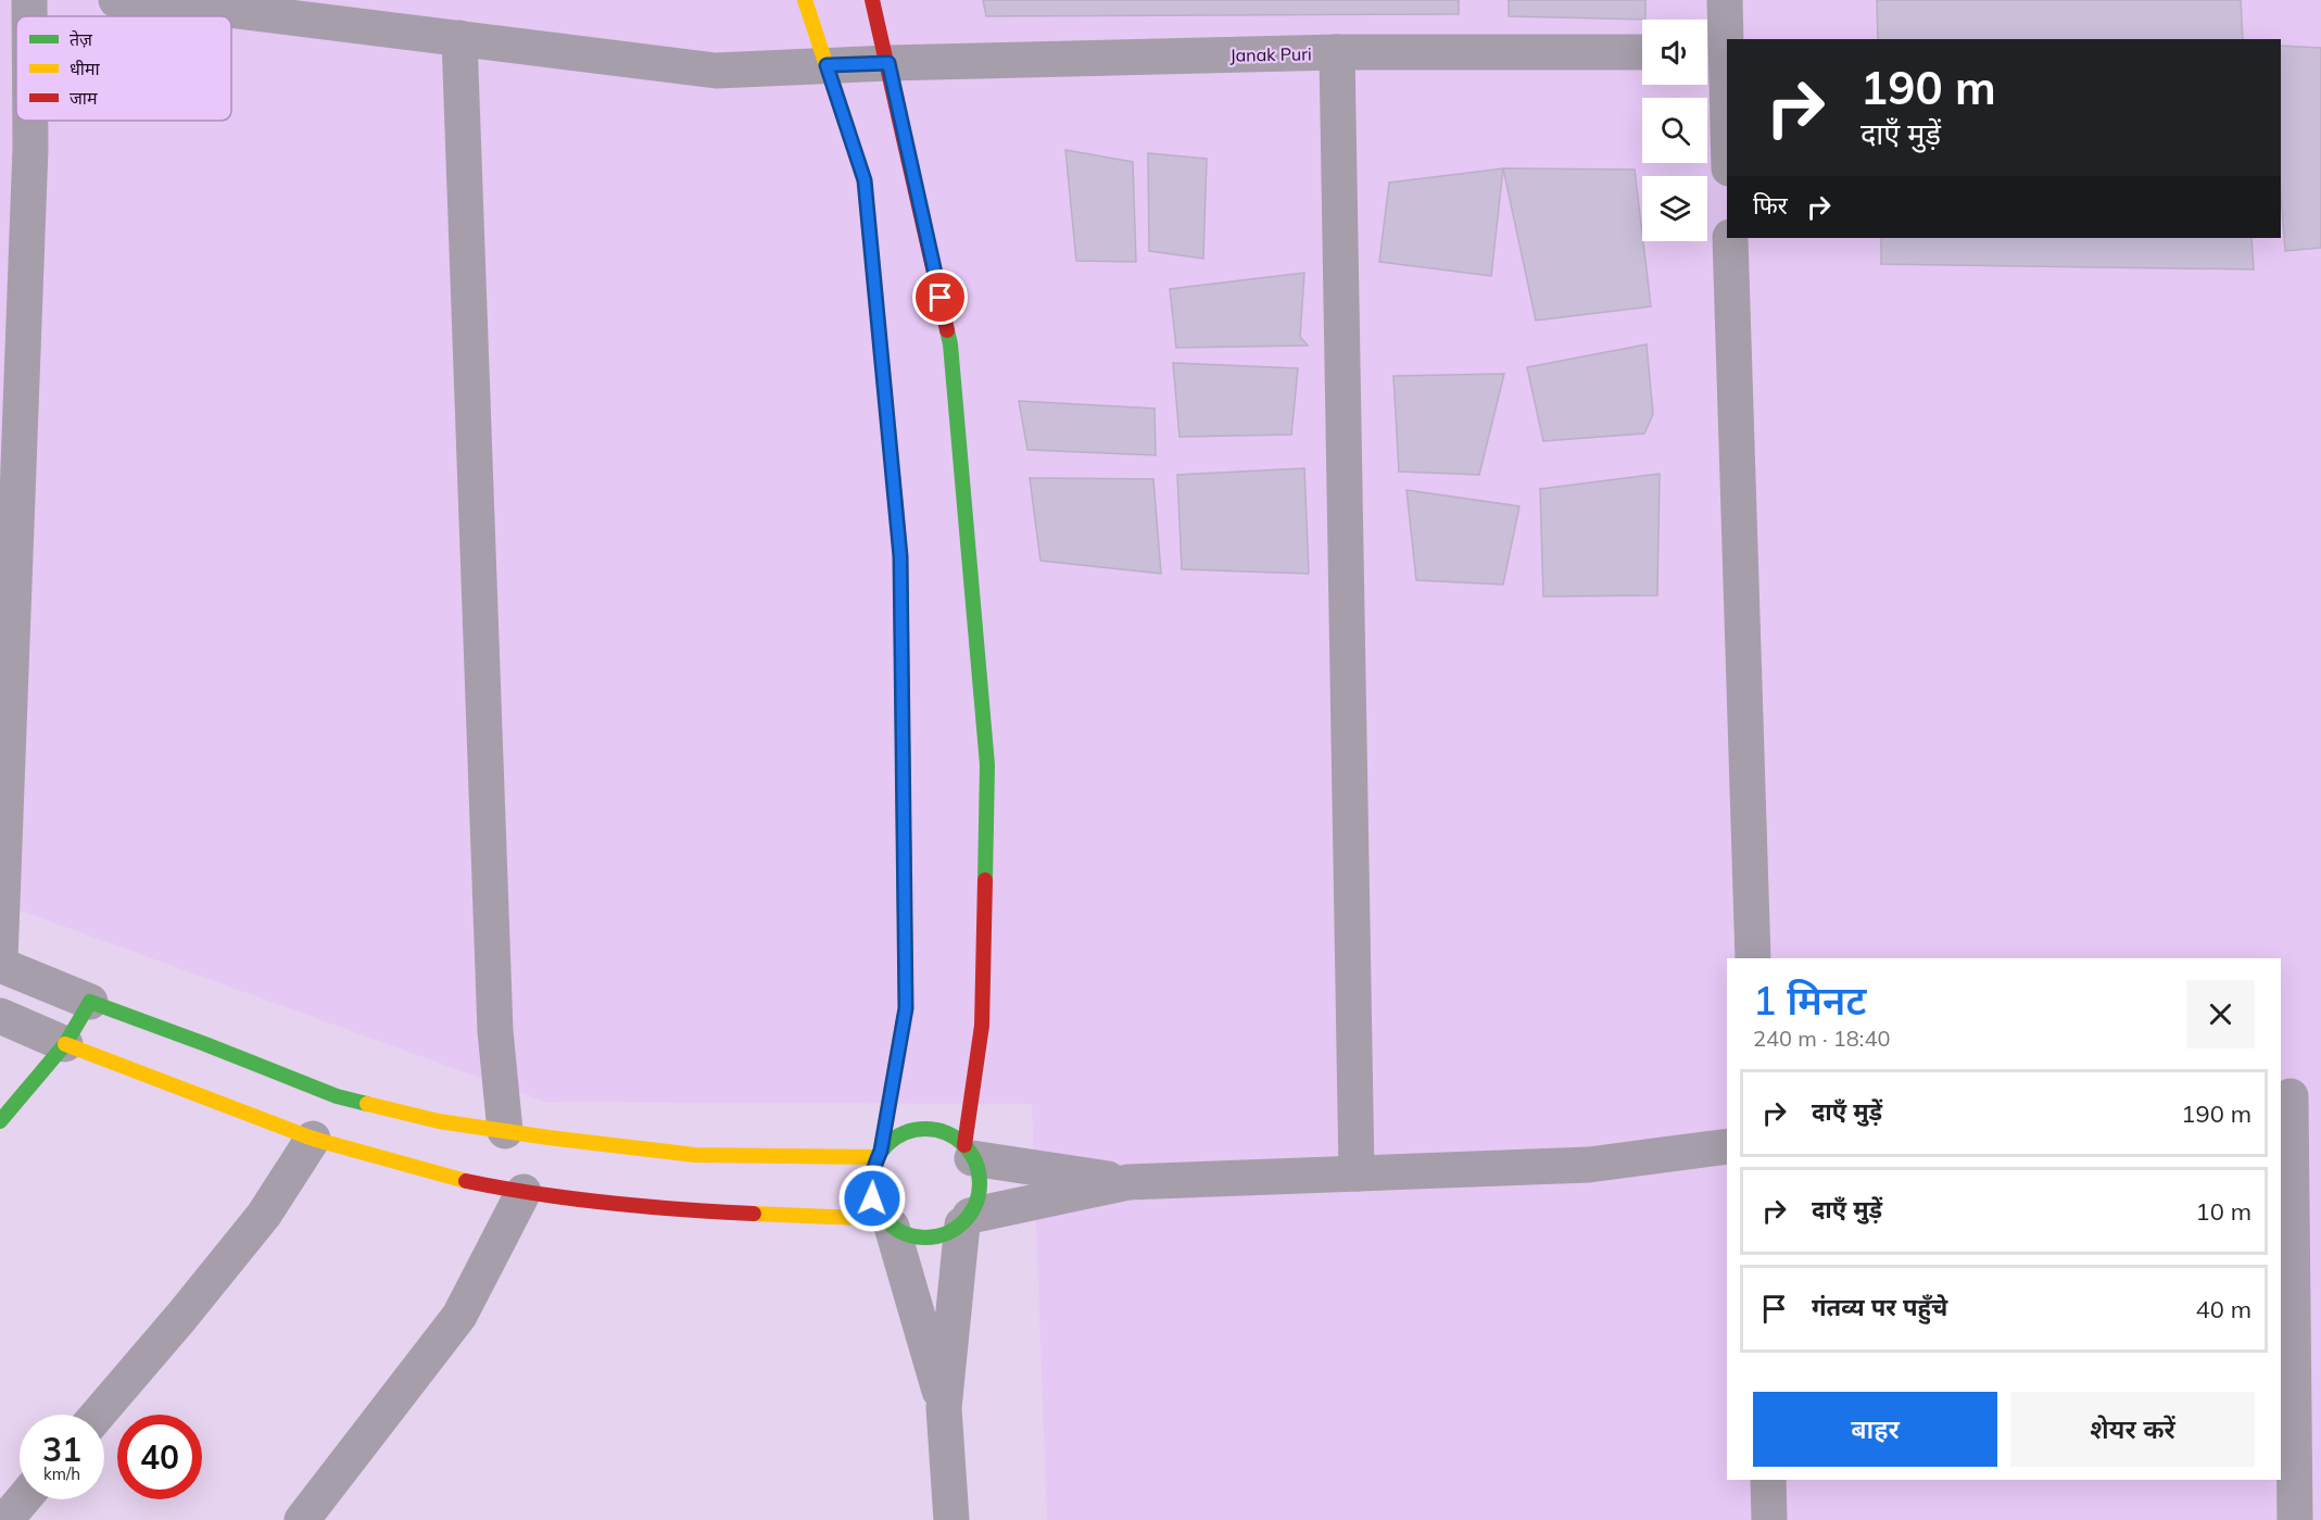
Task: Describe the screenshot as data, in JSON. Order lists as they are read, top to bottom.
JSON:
{
  "streets": {
    "street": ["Janak Puri"]
  },
  "legend": ["तेज़", "धीमा", "जाम"],
  "page": {
    "turn": ["190 m", "दाएँ मुड़ें"],
    "then": "फिर",
    "heading": ["1 मिनट", "240 m · 18:40"],
    "list": [
      {
        "name": "दाएँ मुड़ें",
        "value": "190 m"
      },
      {
        "name": "दाएँ मुड़ें",
        "value": "10 m"
      },
      {
        "name": "गंतव्य पर पहुँचे",
        "value": "40 m"
      }
    ],
    "buttons": ["बाहर", "शेयर करें"],
    "speed": "31 km/h",
    "limit": "40"
  }
}
